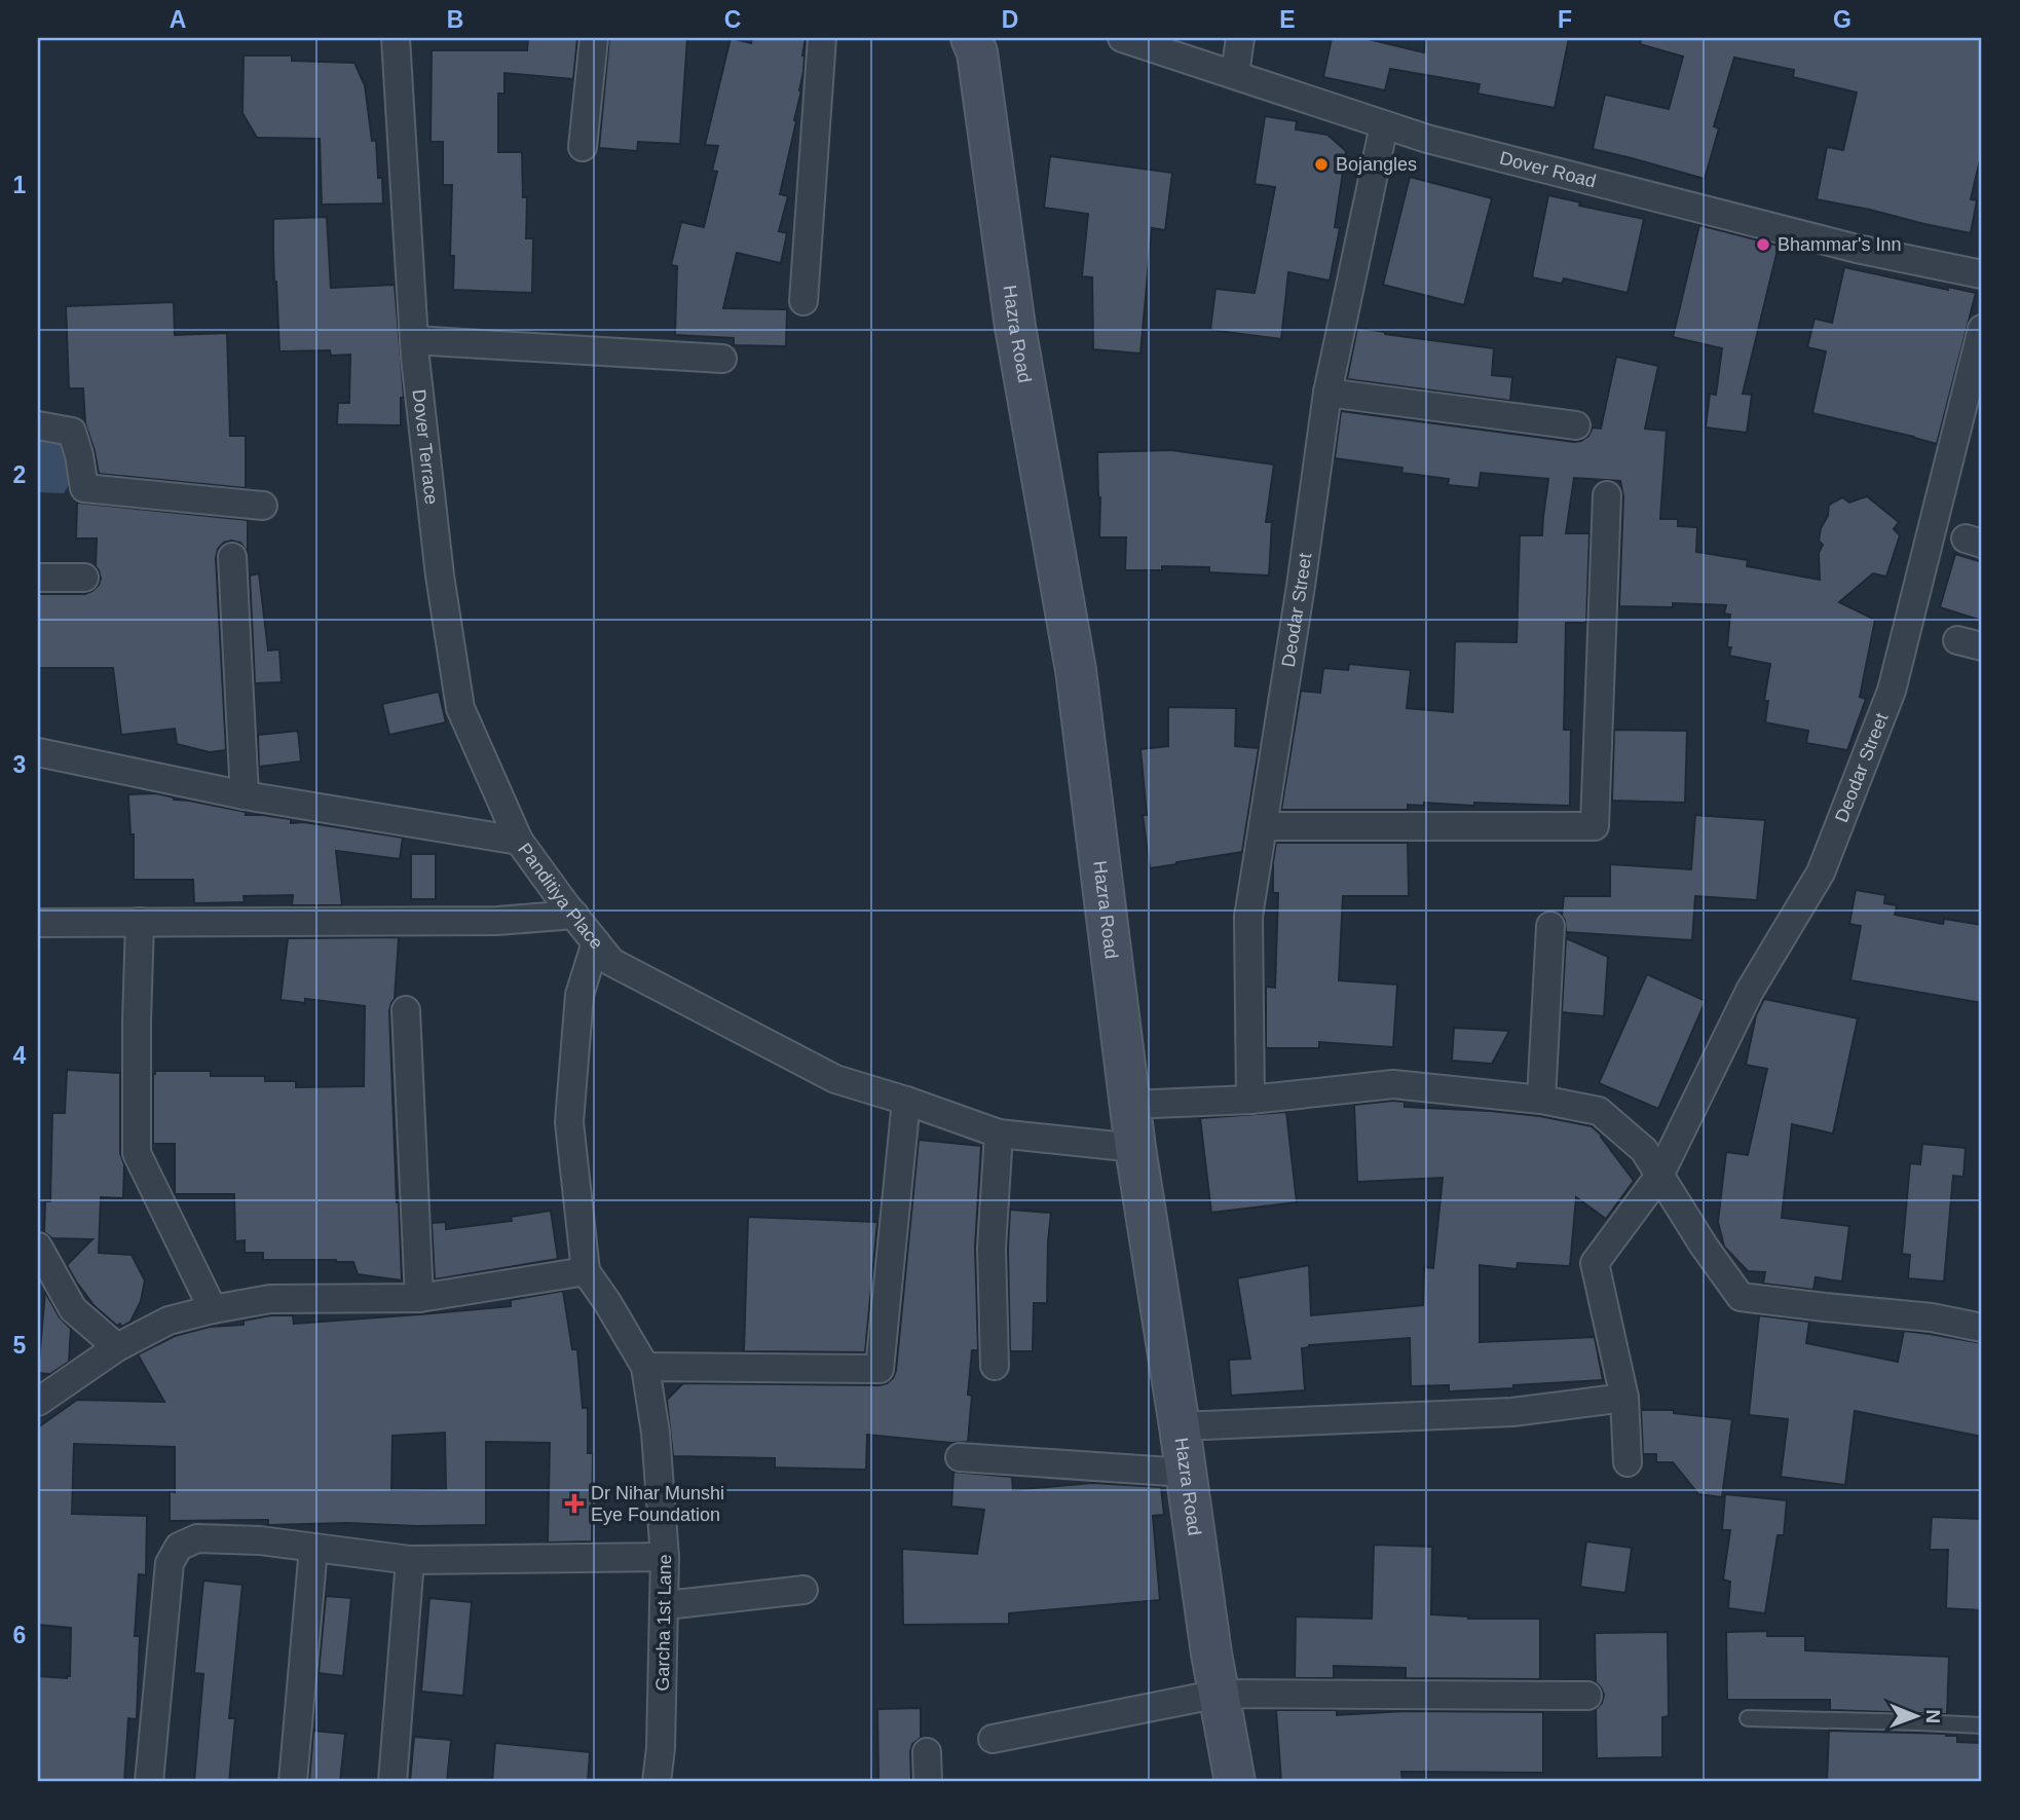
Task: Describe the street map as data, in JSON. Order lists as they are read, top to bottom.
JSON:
{
  "streets": {
    "main road": ["Hazra Road"],
    "street": [
      "Dover Road",
      "Dover Terrace",
      "Deodar Street",
      "Panditiya Place",
      "Garcha 1st Lane"
    ]
  },
  "crossings": [
    ["Dover Road", "Deodar Street"],
    ["Hazra Road", "Panditiya Place"],
    ["Dover Terrace", "Panditiya Place"]
  ],
  "places": {
    "other": ["Bojangles", "Bhammar's Inn"],
    "health": ["Dr Nihar Munshi Eye Foundation"]
  },
  "north": "right",
  "grid": {
    "columns": [
      "A",
      "B",
      "C",
      "D",
      "E",
      "F",
      "G"
    ],
    "rows": [
      "1",
      "2",
      "3",
      "4",
      "5",
      "6"
    ]
  }
}
